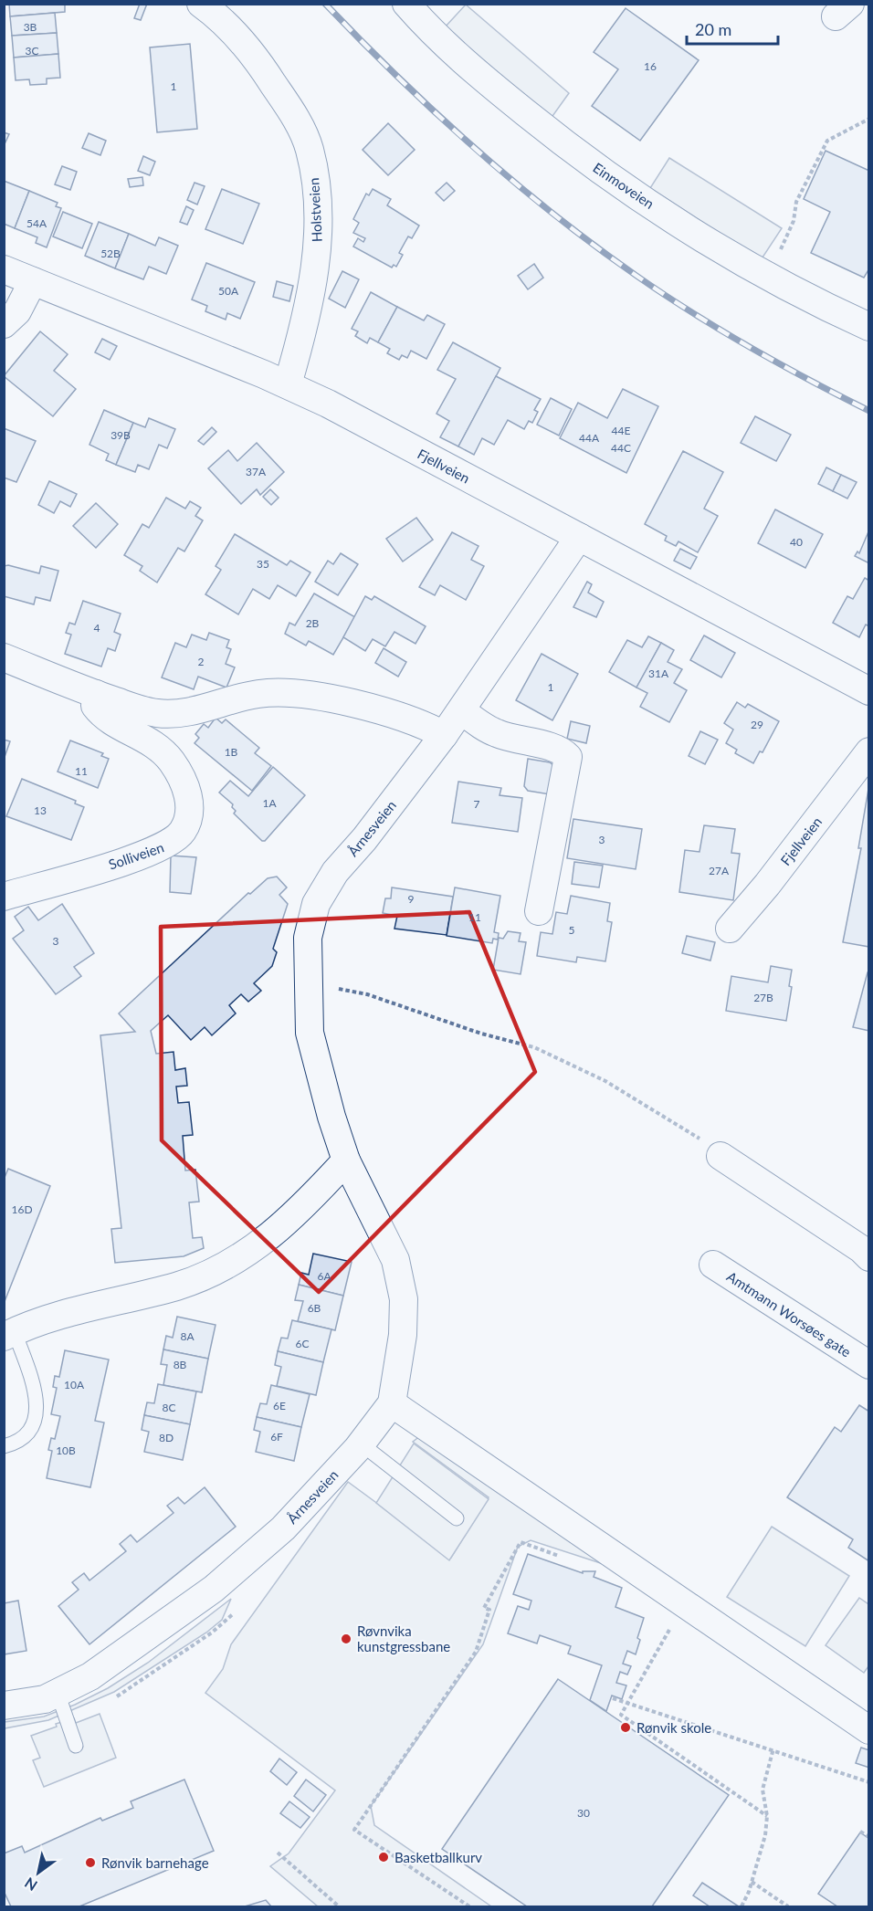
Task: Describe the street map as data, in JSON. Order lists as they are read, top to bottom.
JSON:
{
  "streets": {
    "street": [
      "Einmoveien",
      "Holstveien",
      "Fjellveien",
      "Årnesveien",
      "Solliveien",
      "Amtmann Worsøes gate"
    ]
  },
  "crossings": [
    ["Holstveien", "Fjellveien"],
    ["Fjellveien", "Årnesveien"]
  ],
  "places": [
    "Røvnvika kunstgressbane",
    "Rønvik skole",
    "Basketballkurv",
    "Rønvik barnehage"
  ],
  "house_numbers": [
    "3B",
    "3C",
    "16",
    "1",
    "54A",
    "52B",
    "50A",
    "44E",
    "39B",
    "44A",
    "44C",
    "37A",
    "40",
    "35",
    "2B",
    "4",
    "2",
    "31A",
    "1",
    "29",
    "1B",
    "11",
    "1A",
    "7",
    "13",
    "3",
    "27A",
    "9",
    "11",
    "5",
    "3",
    "27B",
    "16D",
    "6A",
    "6B",
    "8A",
    "6C",
    "8B",
    "10A",
    "6E",
    "8C",
    "6F",
    "8D",
    "10B",
    "30"
  ],
  "scale_bar": "20 m",
  "north": "bottom left"
}
